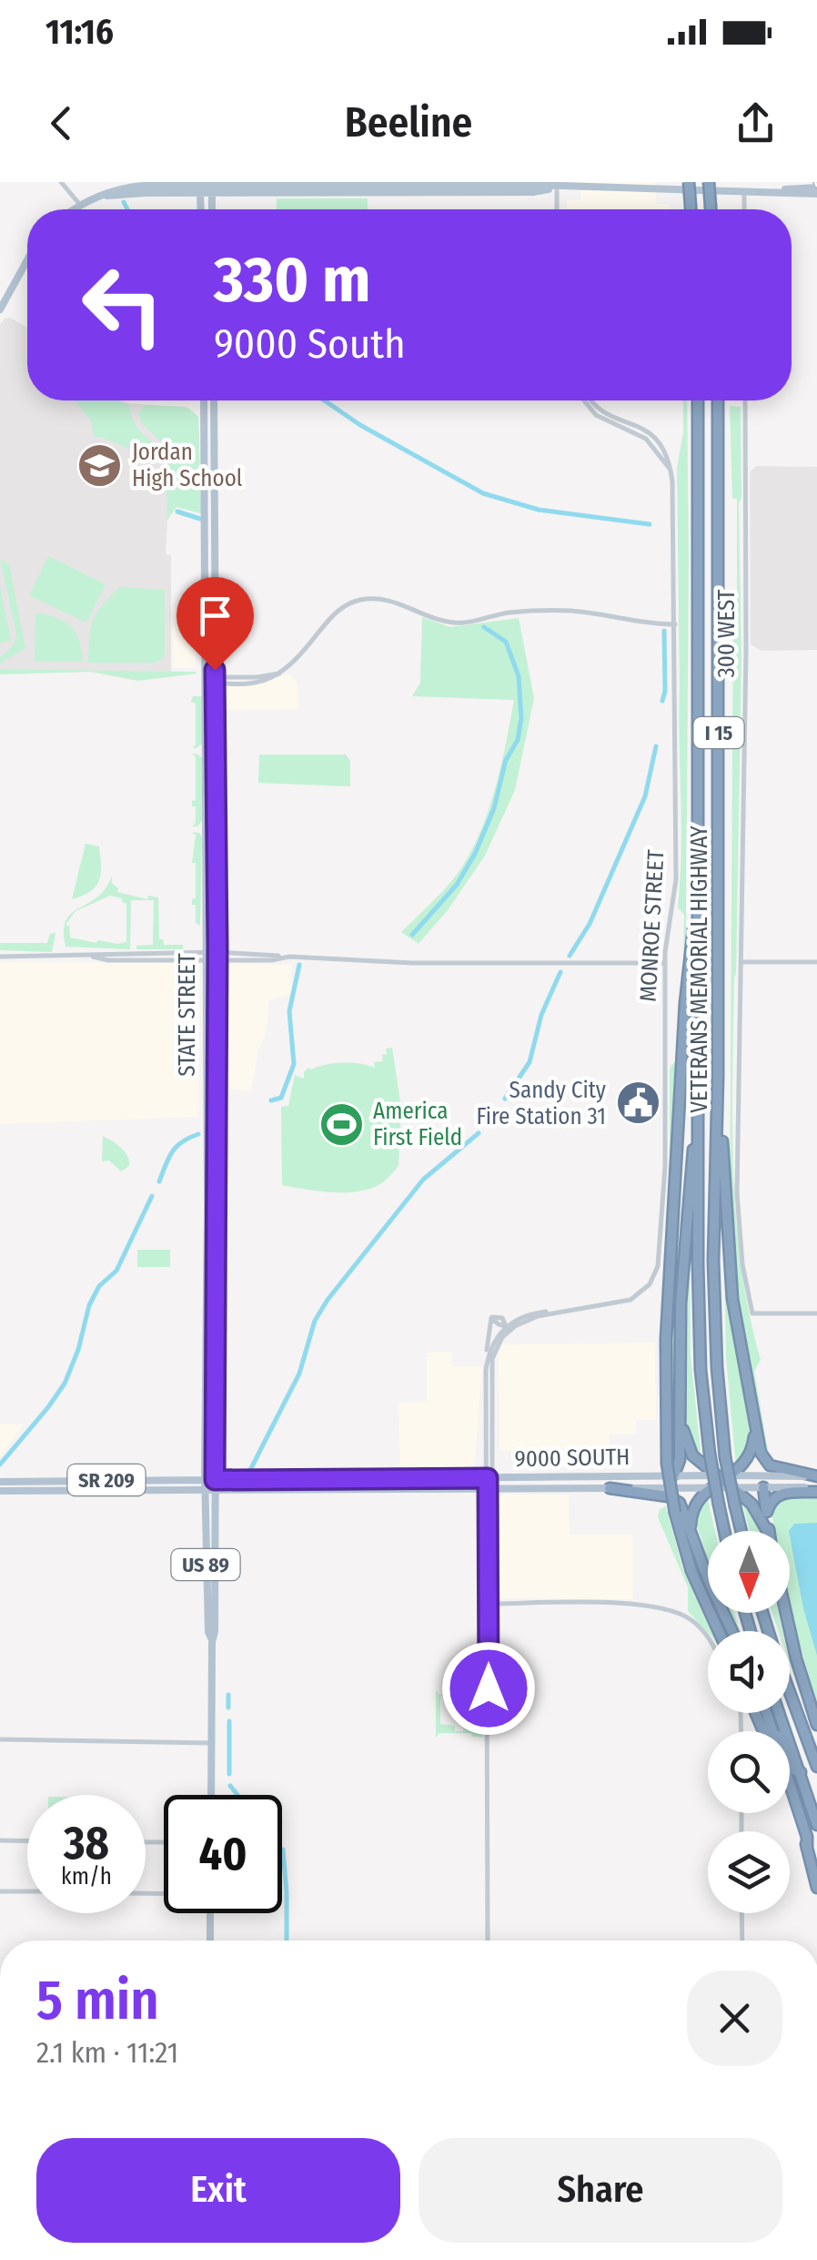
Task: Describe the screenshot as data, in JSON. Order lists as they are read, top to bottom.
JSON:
{
  "streets": {
    "highway": ["I 15", "VETERANS MEMORIAL HIGHWAY"],
    "main road": [
      "STATE STREET",
      "9000 SOUTH",
      "SR 209",
      "US 89"
    ],
    "street": ["300 WEST", "MONROE STREET"]
  },
  "crossings": [
    ["STATE STREET", "9000 SOUTH"]
  ],
  "places": {
    "school or university": ["Jordan High School"],
    "public building": ["Sandy City Fire Station 31"],
    "sports": ["America First Field"]
  },
  "north": "bottom",
  "page": {
    "status": "11:16",
    "header": "Beeline",
    "turn": ["330 m", "9000 South"],
    "speed": "38 km/h",
    "limit": "40",
    "heading": ["5 min", "2.1 km · 11:21"],
    "buttons": ["Exit", "Share"]
  }
}
